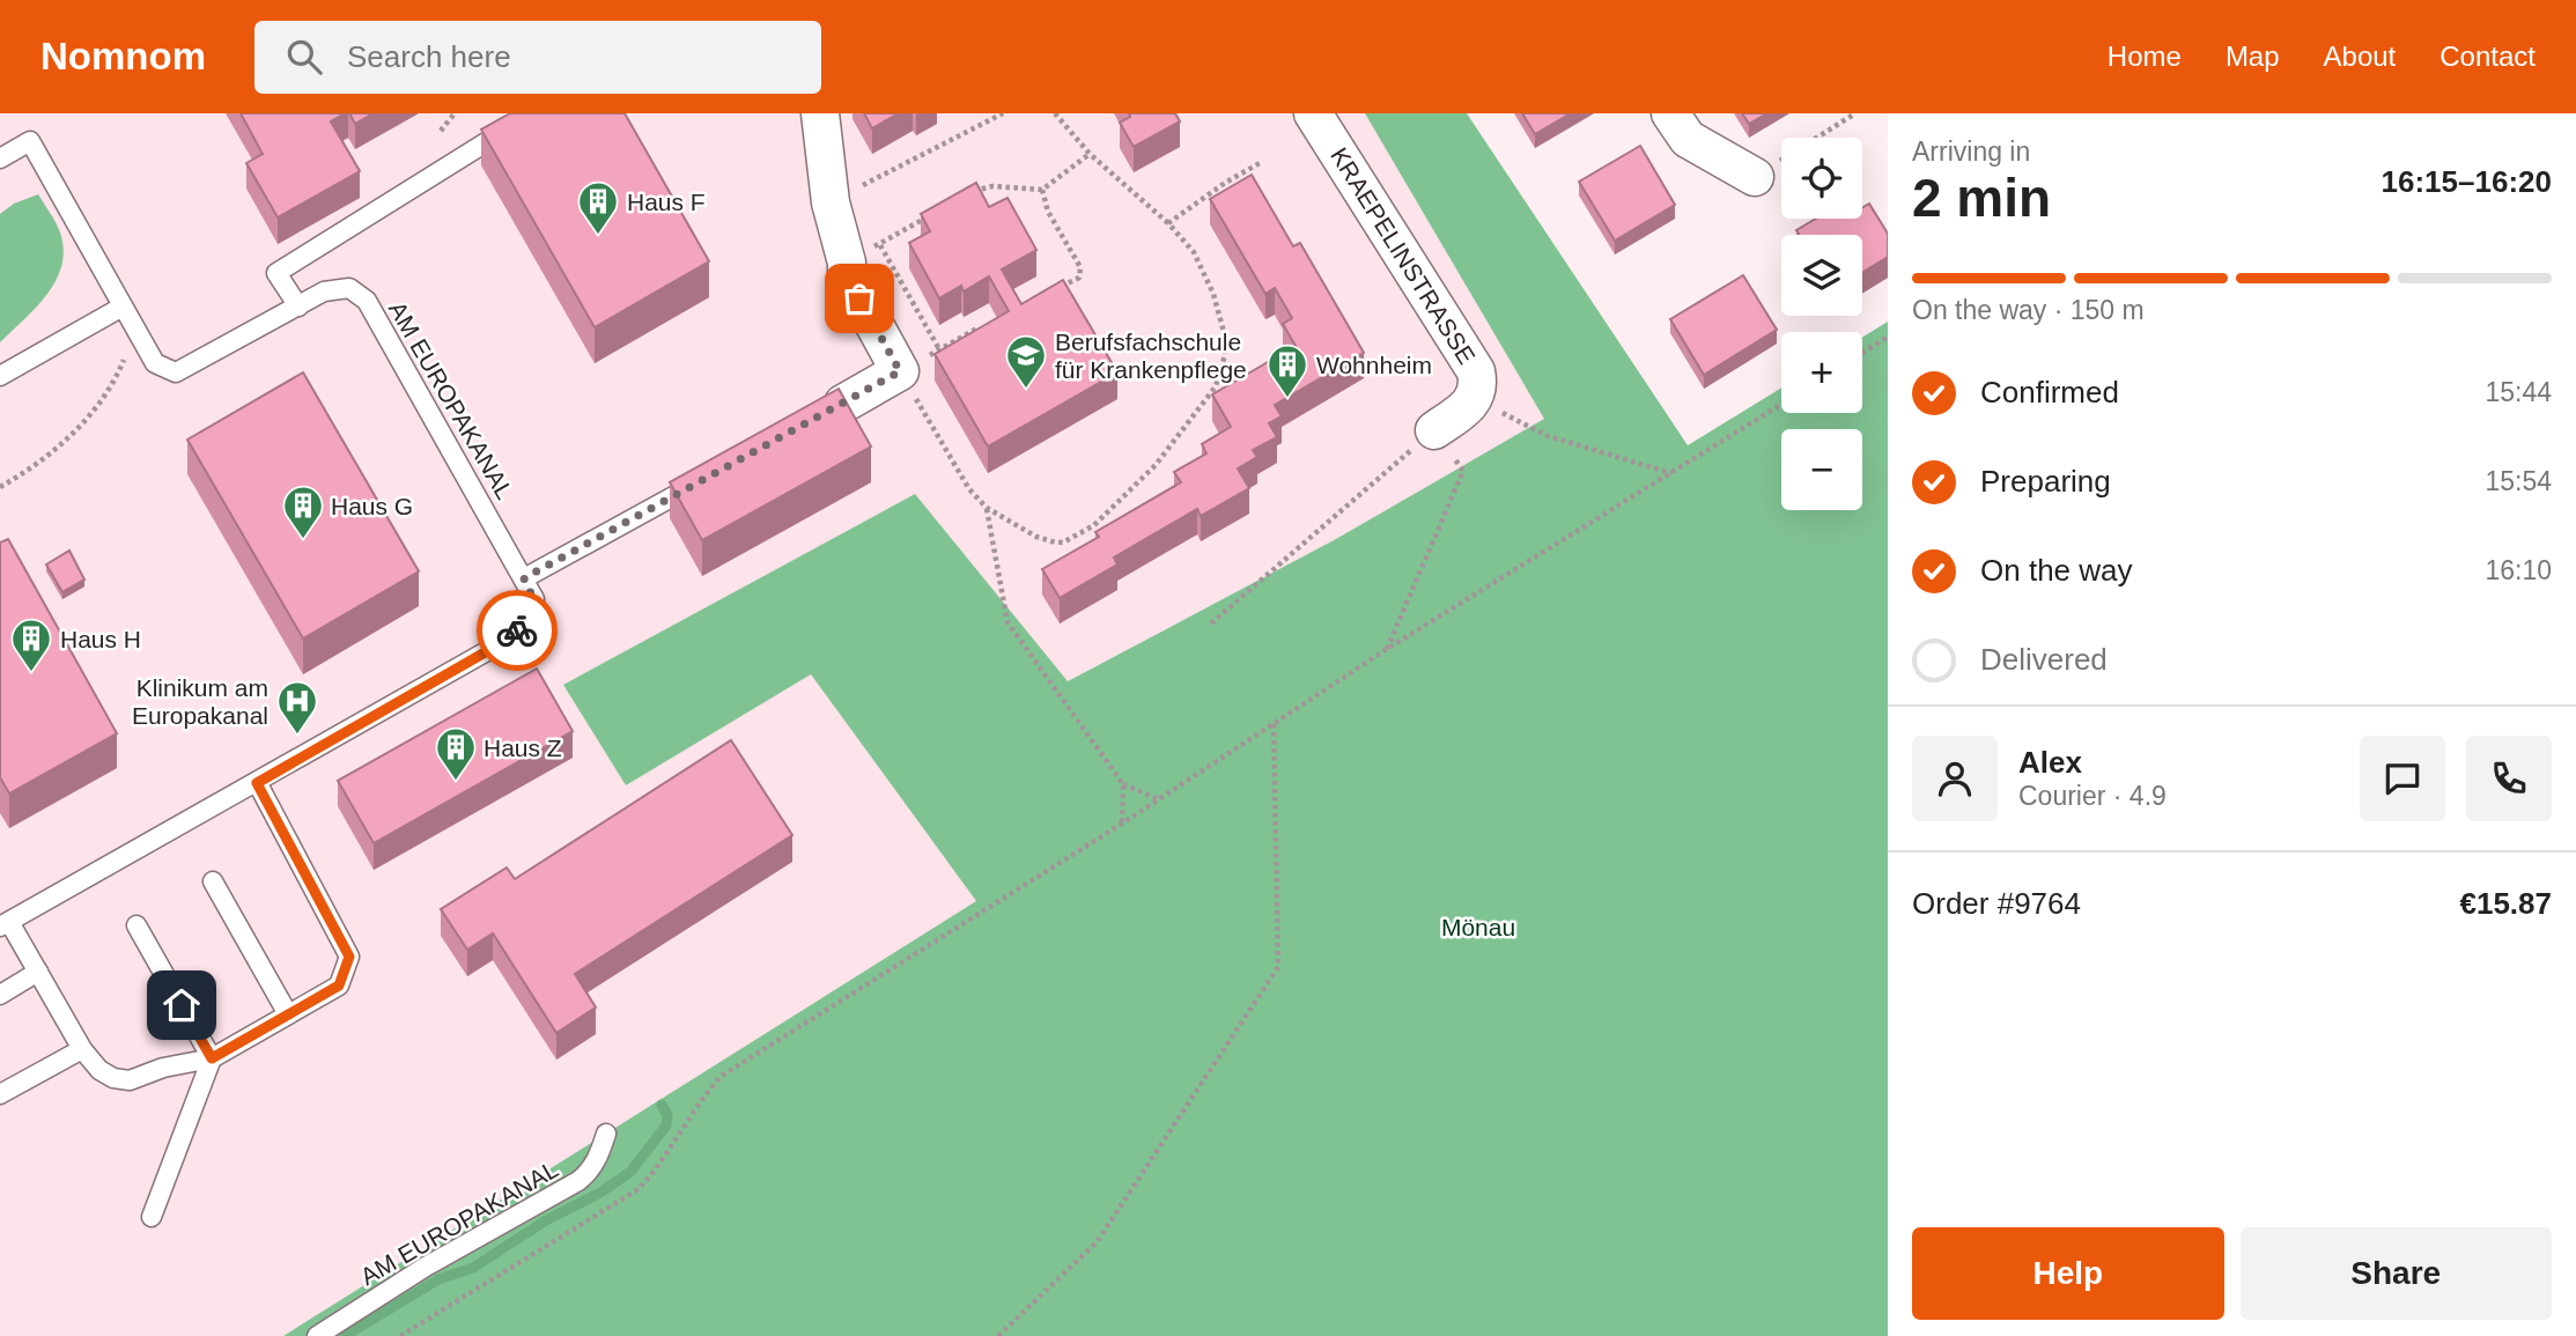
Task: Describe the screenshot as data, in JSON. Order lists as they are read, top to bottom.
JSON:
{
  "streets": {
    "street": ["KRAEPELINSTRASSE"],
    "lane": ["AM EUROPAKANAL"]
  },
  "parks": ["Mönau"],
  "places": {
    "building": [
      "Haus F",
      "Wohnheim",
      "Haus G",
      "Haus H",
      "Haus Z"
    ],
    "school or university": ["Berufsfachschule für Krankenpflege"],
    "hospital": ["Klinikum am Europakanal"]
  },
  "page": {
    "header": "Nomnom",
    "search": "Search here",
    "nav": [
      "Home",
      "Map",
      "About",
      "Contact"
    ],
    "heading": ["2 min", "Arriving in", "16:15–16:20"],
    "panel": [
      "Alex",
      "Courier · 4.9",
      "Order #9764",
      "€15.87"
    ],
    "map_buttons": ["+", "−"],
    "bar": "On the way · 150 m",
    "list": [
      ["Confirmed", "15:44"],
      ["Preparing", "15:54"],
      ["On the way", "16:10"],
      "Delivered"
    ],
    "buttons": ["Help", "Share"]
  }
}
